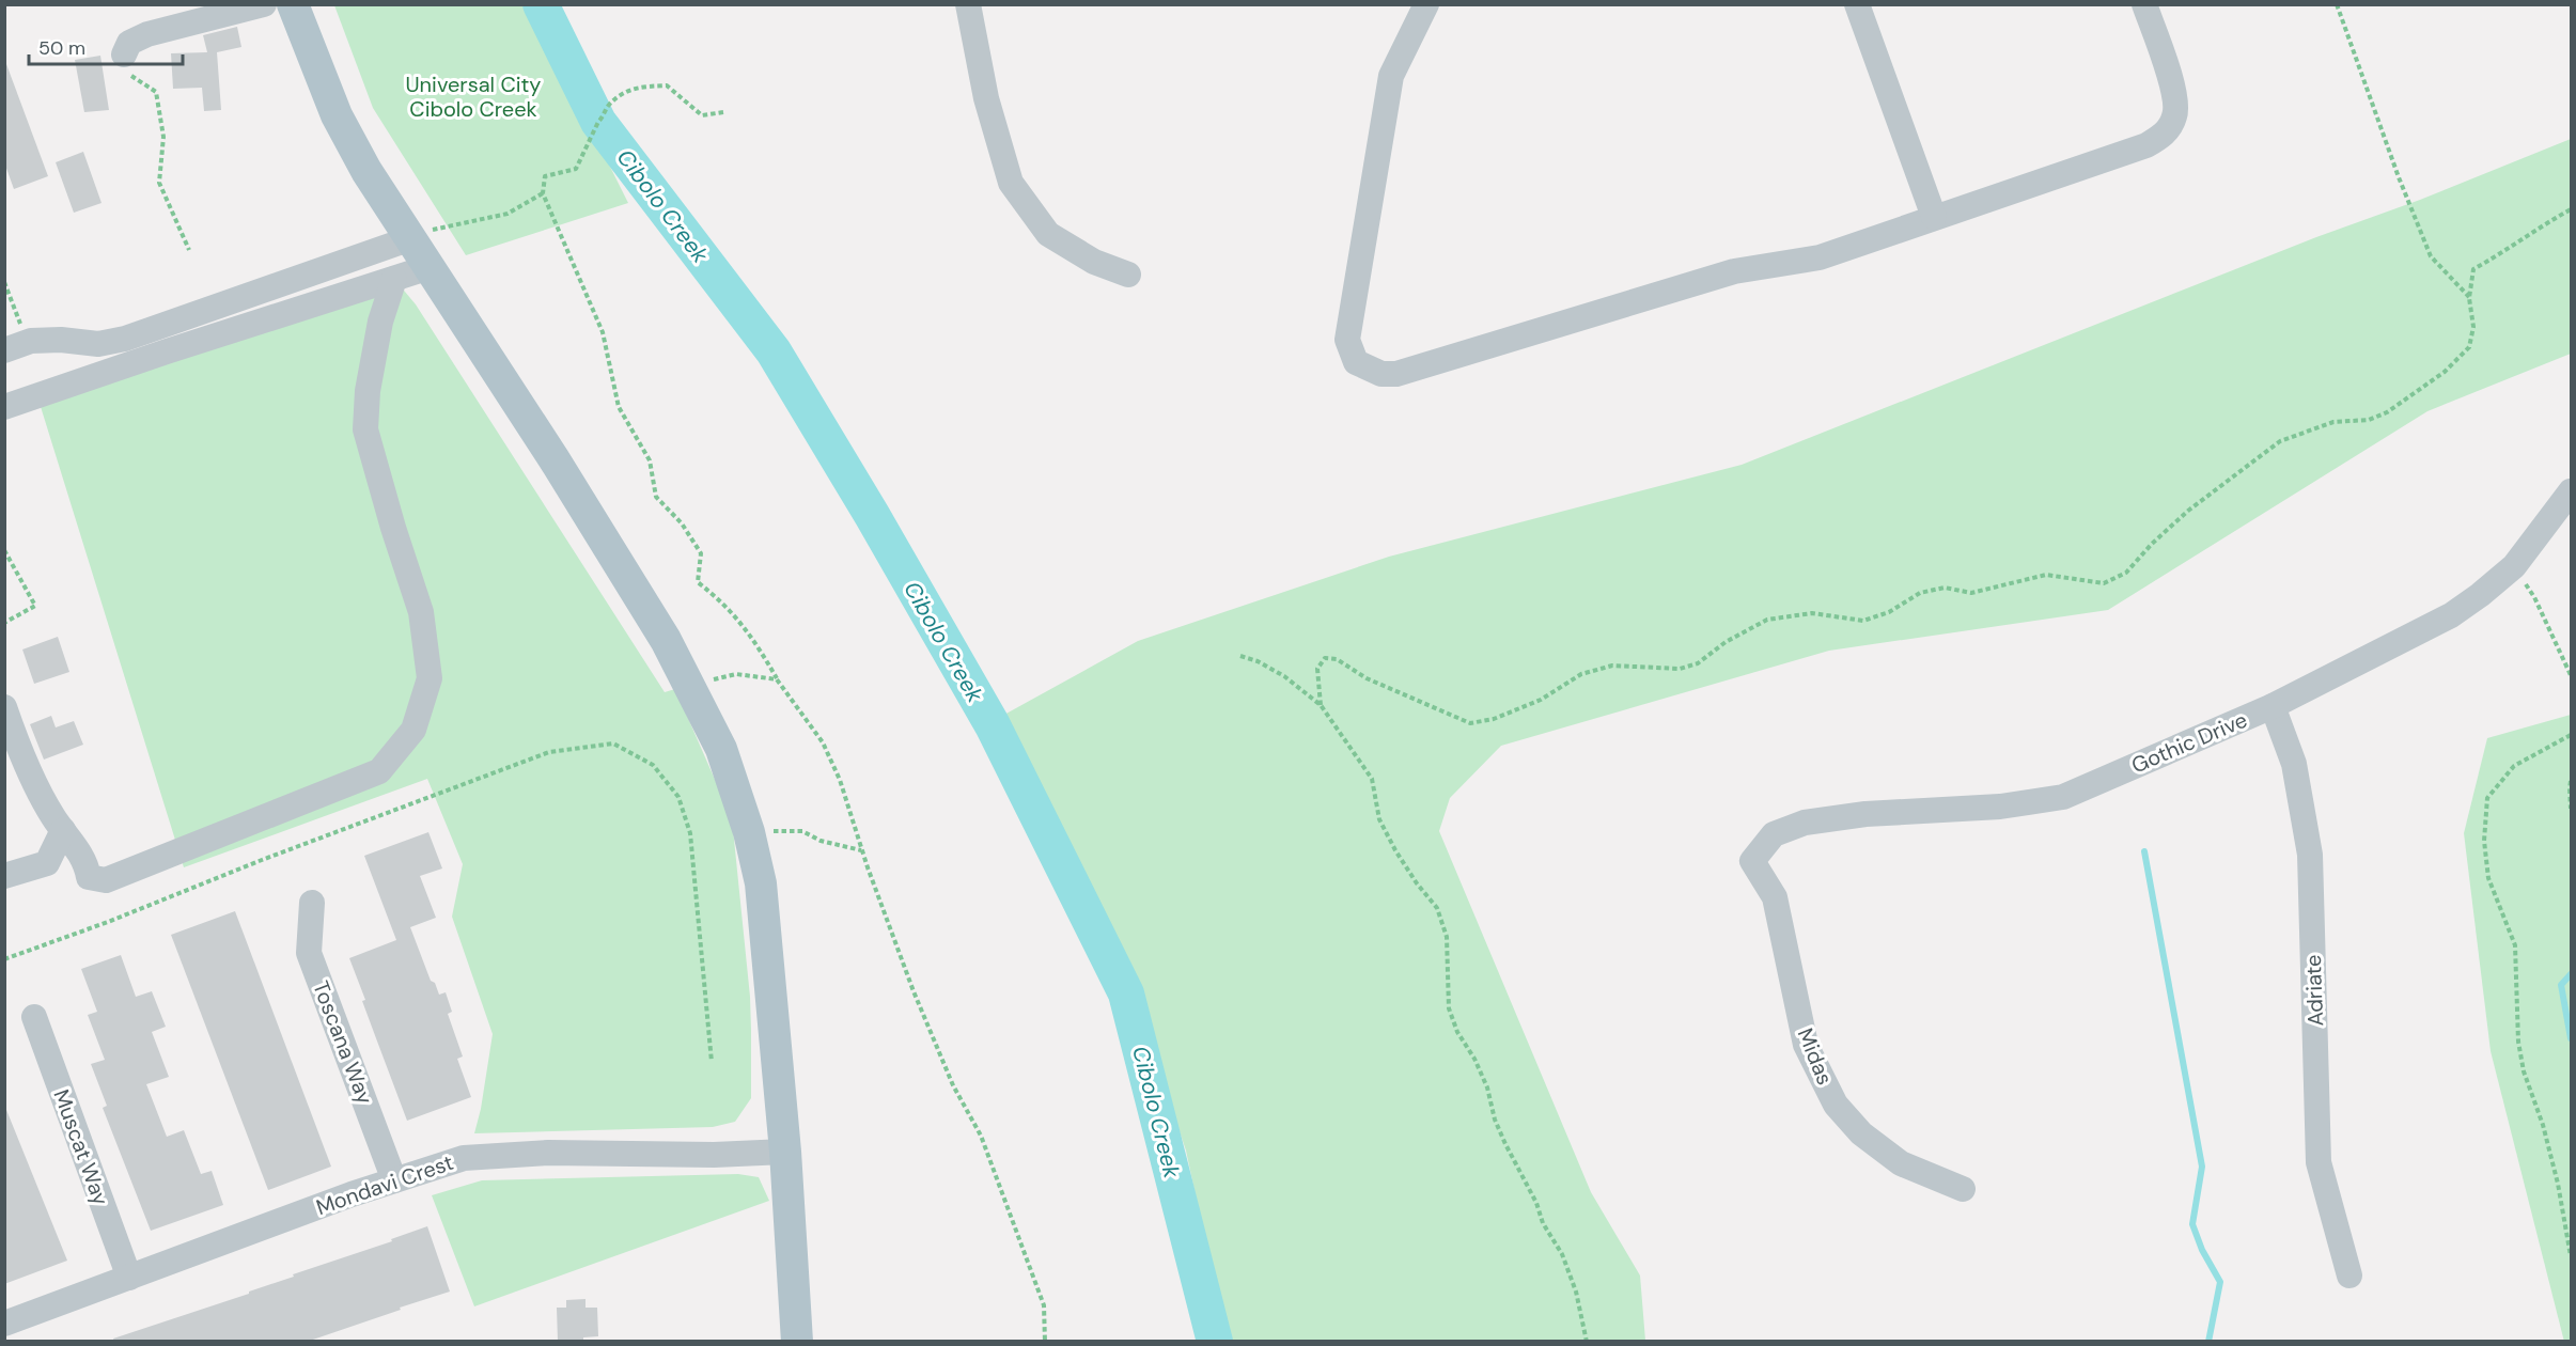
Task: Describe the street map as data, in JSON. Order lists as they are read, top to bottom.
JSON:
{
  "streets": {
    "street": [
      "Gothic Drive",
      "Adriate",
      "Toscana Way",
      "Midas",
      "Muscat Way",
      "Mondavi Crest"
    ]
  },
  "crossings": [
    ["Gothic Drive", "Adriate"],
    ["Gothic Drive", "Midas"],
    ["Toscana Way", "Mondavi Crest"],
    ["Muscat Way", "Mondavi Crest"]
  ],
  "water": ["Cibolo Creek"],
  "parks": ["Universal City Cibolo Creek"],
  "scale_bar": "50 m"
}
